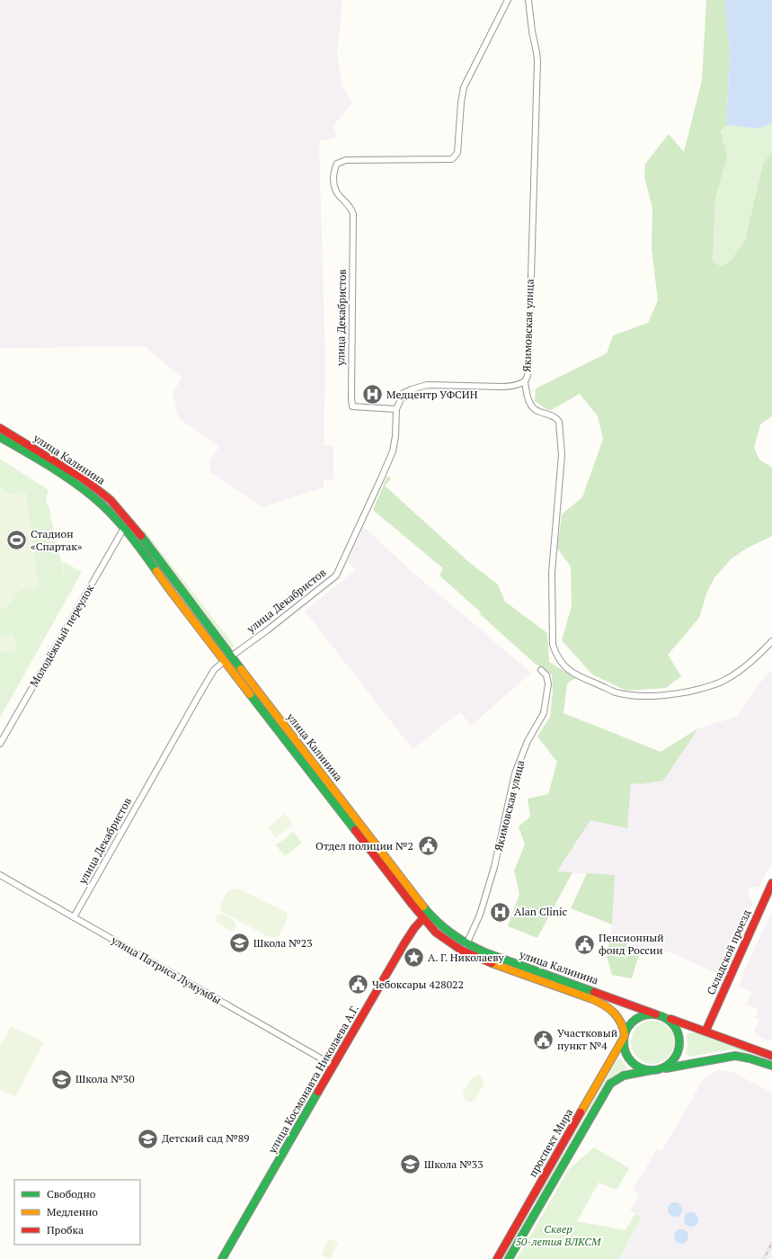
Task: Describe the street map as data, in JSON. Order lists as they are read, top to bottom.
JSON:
{
  "streets": {
    "main road": [
      "улица Калинина",
      "Складской проезд",
      "улица Космонавта Николаева А.Г.",
      "проспект Мира"
    ],
    "street": [
      "улица Декабристов",
      "Якимовская улица",
      "Молодёжный переулок",
      "улица Патриса Лумумбы"
    ]
  },
  "crossings": [
    ["улица Декабристов", "улица Калинина"],
    ["улица Декабристов", "улица Патриса Лумумбы"],
    ["Якимовская улица", "улица Калинина"],
    ["улица Калинина", "Молодёжный переулок"],
    ["улица Калинина", "улица Космонавта Николаева А.Г."],
    ["улица Калинина", "проспект Мира"],
    ["улица Патриса Лумумбы", "улица Космонавта Николаева А.Г."]
  ],
  "parks": ["Сквер 50-летия ВЛКСМ"],
  "places": {
    "hospital": ["Медцентр УФСИН", "Alan Clinic"],
    "sports": ["Стадион «Спартак»"],
    "public building": [
      "Отдел полиции №2",
      "Пенсионный фонд России",
      "Чебоксары 428022",
      "Участковый пункт №4"
    ],
    "school or university": [
      "Школа №23",
      "Школа №30",
      "Детский сад №89",
      "Школа №33"
    ],
    "place": ["А. Г. Николаеву"]
  },
  "legend": ["Свободно", "Медленно", "Пробка"]
}
